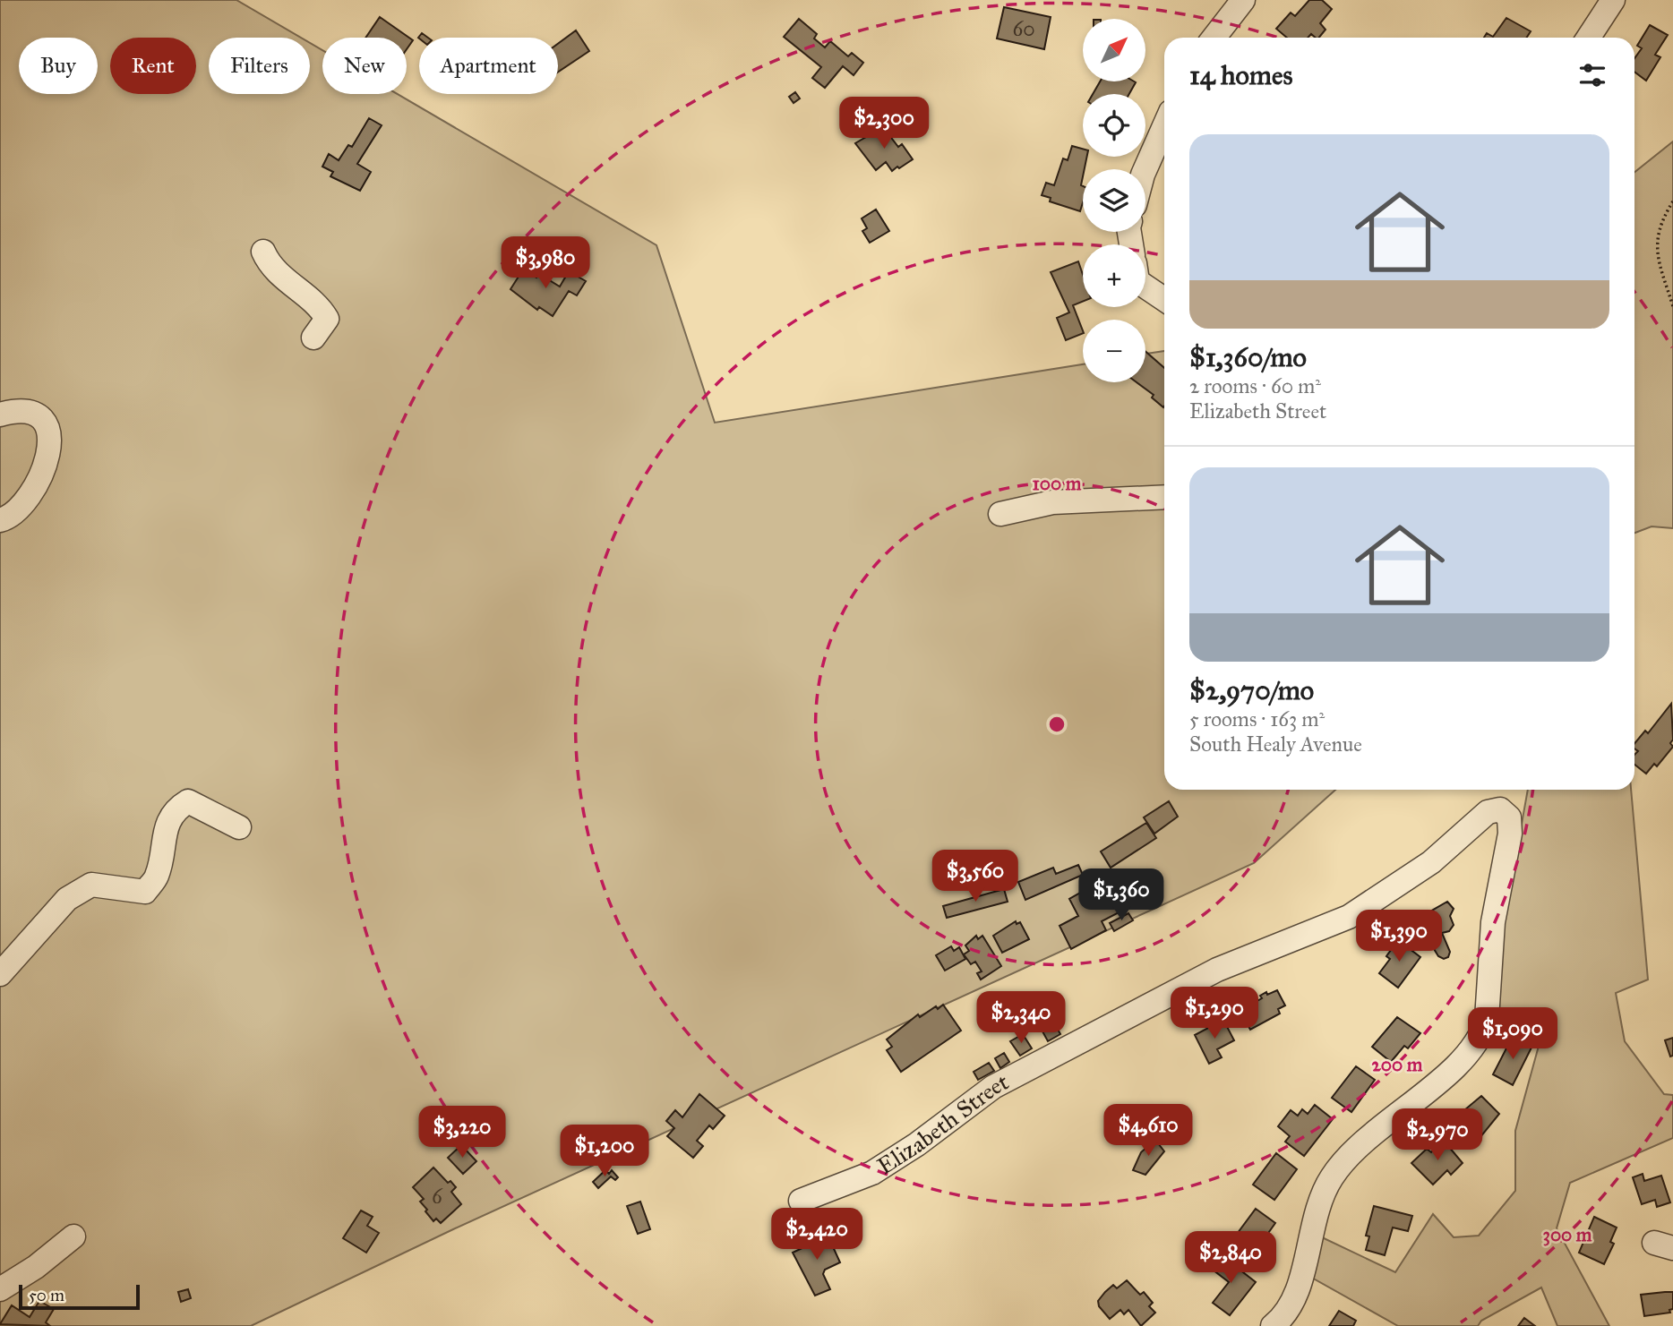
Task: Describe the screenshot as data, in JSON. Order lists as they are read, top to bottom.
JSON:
{
  "streets": {
    "street": ["Elizabeth Street"]
  },
  "house_numbers": ["60", "6"],
  "scale_bar": "50 m",
  "north": "top right",
  "page": {
    "map_buttons": ["+", "−"],
    "chip": [
      "Buy",
      "Rent",
      "Filters",
      "New",
      "Apartment"
    ],
    "heading": "14 homes",
    "price": [
      "$2,300",
      "$3,980",
      "$3,560",
      "$1,360",
      "$1,390",
      "$1,290",
      "$2,340",
      "$1,090",
      "$4,610",
      "$3,220",
      "$2,970",
      "$1,200",
      "$2,420",
      "$2,840"
    ],
    "list": [
      {
        "name": "$1,360/mo",
        "note": "2 rooms · 60 m² · Elizabeth Street"
      },
      {
        "name": "$2,970/mo",
        "note": "5 rooms · 163 m² · South Healy Avenue"
      }
    ],
    "scale": "50 m"
  },
  "rings": ["100 m", "200 m", "300 m"]
}
